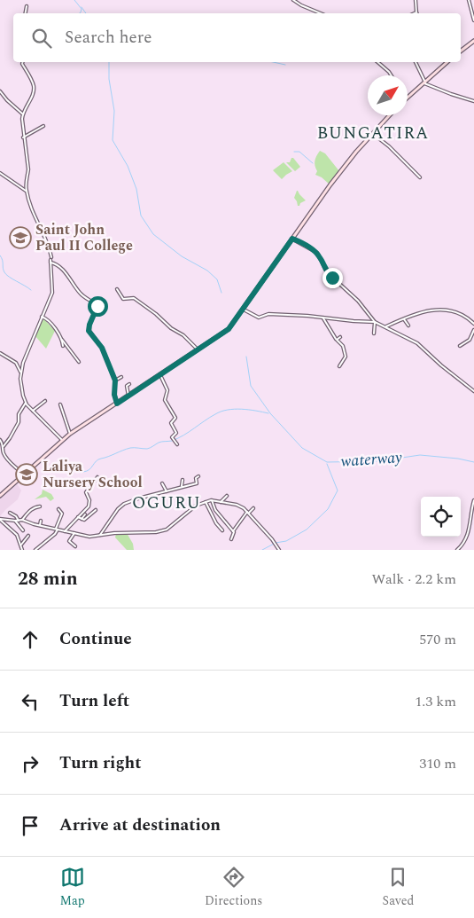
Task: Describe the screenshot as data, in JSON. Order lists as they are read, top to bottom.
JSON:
{
  "districts": ["BUNGATIRA", "OGURU"],
  "water": ["waterway"],
  "places": {
    "school or university": ["Saint John Paul II College", "Laliya Nursery School"]
  },
  "north": "top right",
  "page": {
    "search": "Search here",
    "heading": ["28 min", "Walk · 2.2 km"],
    "list": [
      ["Continue", "570 m"],
      ["Turn left", "1.3 km"],
      ["Turn right", "310 m"],
      "Arrive at destination"
    ],
    "nav": ["Map", "Directions", "Saved"]
  }
}
